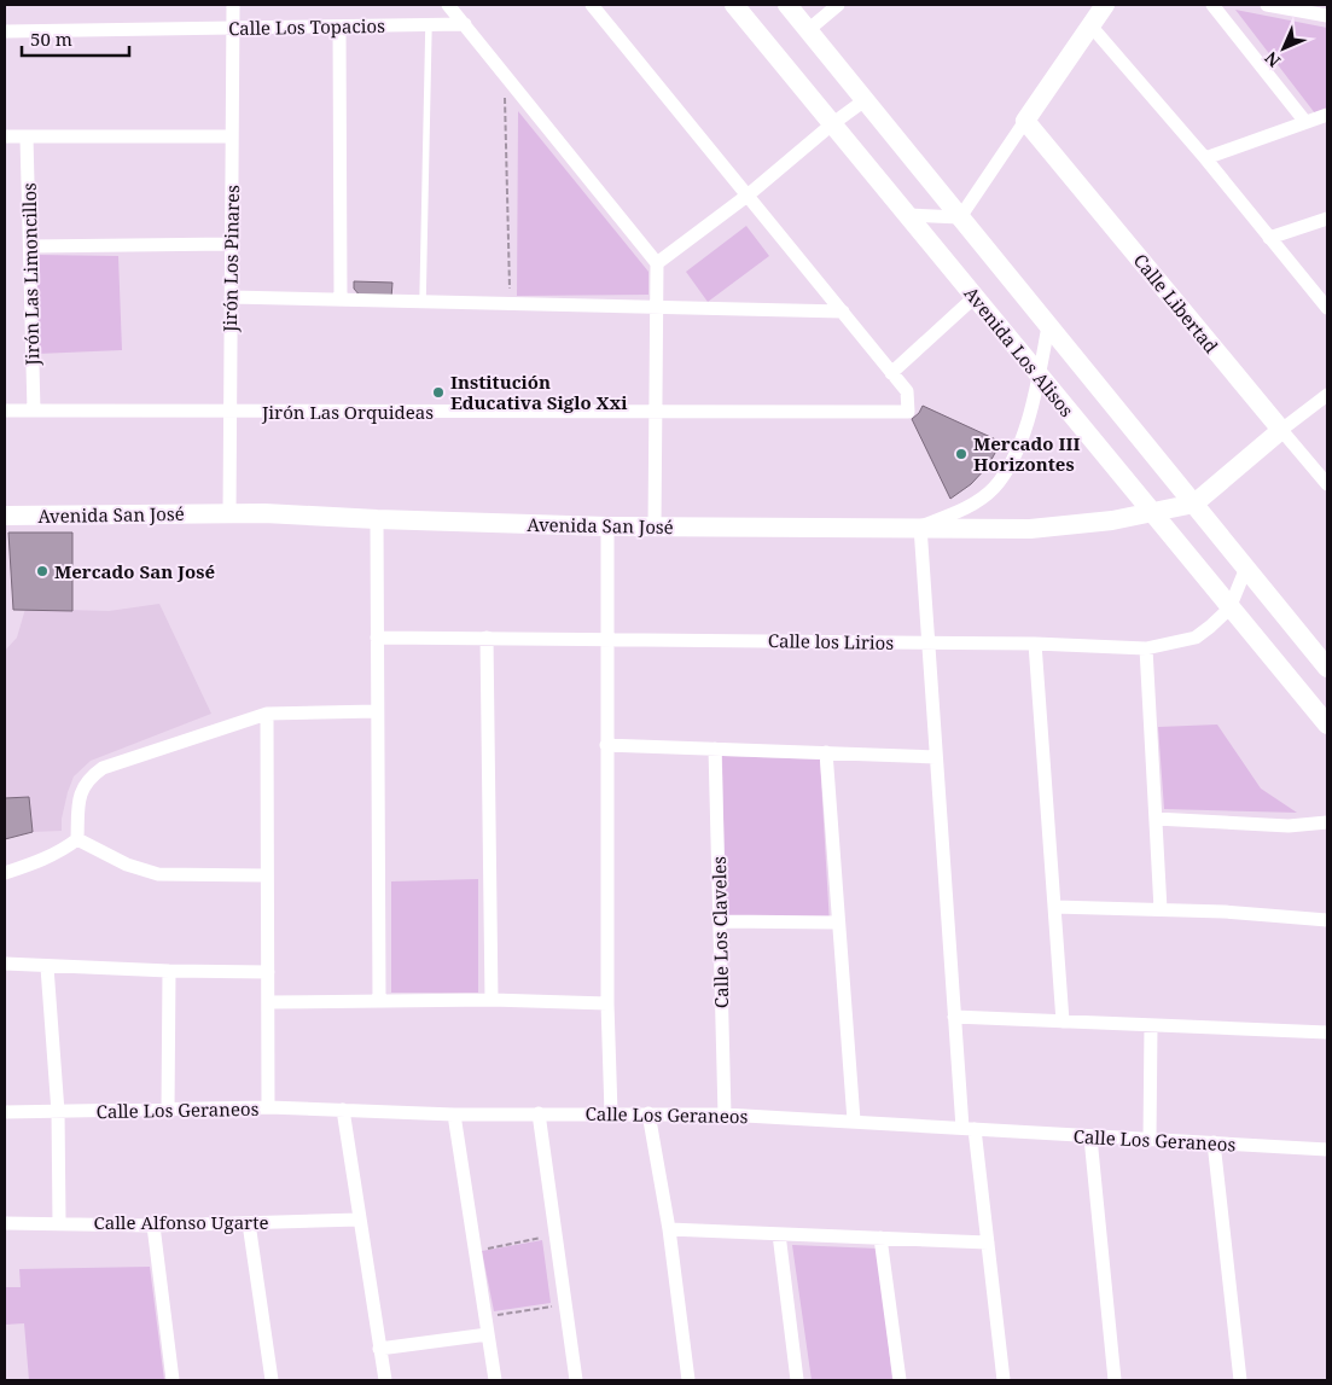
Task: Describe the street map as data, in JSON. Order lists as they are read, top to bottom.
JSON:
{
  "streets": {
    "street": [
      "Calle Los Topacios",
      "Jirón Los Pinares",
      "Jirón Las Limoncillos",
      "Calle Libertad",
      "Avenida Los Alisos",
      "Jirón Las Orquideas",
      "Avenida San José",
      "Calle los Lirios",
      "Calle Los Claveles",
      "Calle Los Geraneos",
      "Calle Alfonso Ugarte"
    ]
  },
  "crossings": [
    ["Calle Los Topacios", "Jirón Los Pinares"],
    ["Jirón Los Pinares", "Jirón Las Orquideas"],
    ["Jirón Los Pinares", "Avenida San José"],
    ["Jirón Las Limoncillos", "Jirón Las Orquideas"],
    ["Avenida Los Alisos", "Avenida San José"],
    ["Avenida Los Alisos", "Calle los Lirios"],
    ["Calle Los Claveles", "Calle Los Geraneos"]
  ],
  "places": ["Institución Educativa Siglo Xxi", "Mercado III Horizontes", "Mercado San José"],
  "scale_bar": "50 m",
  "north": "bottom left"
}
